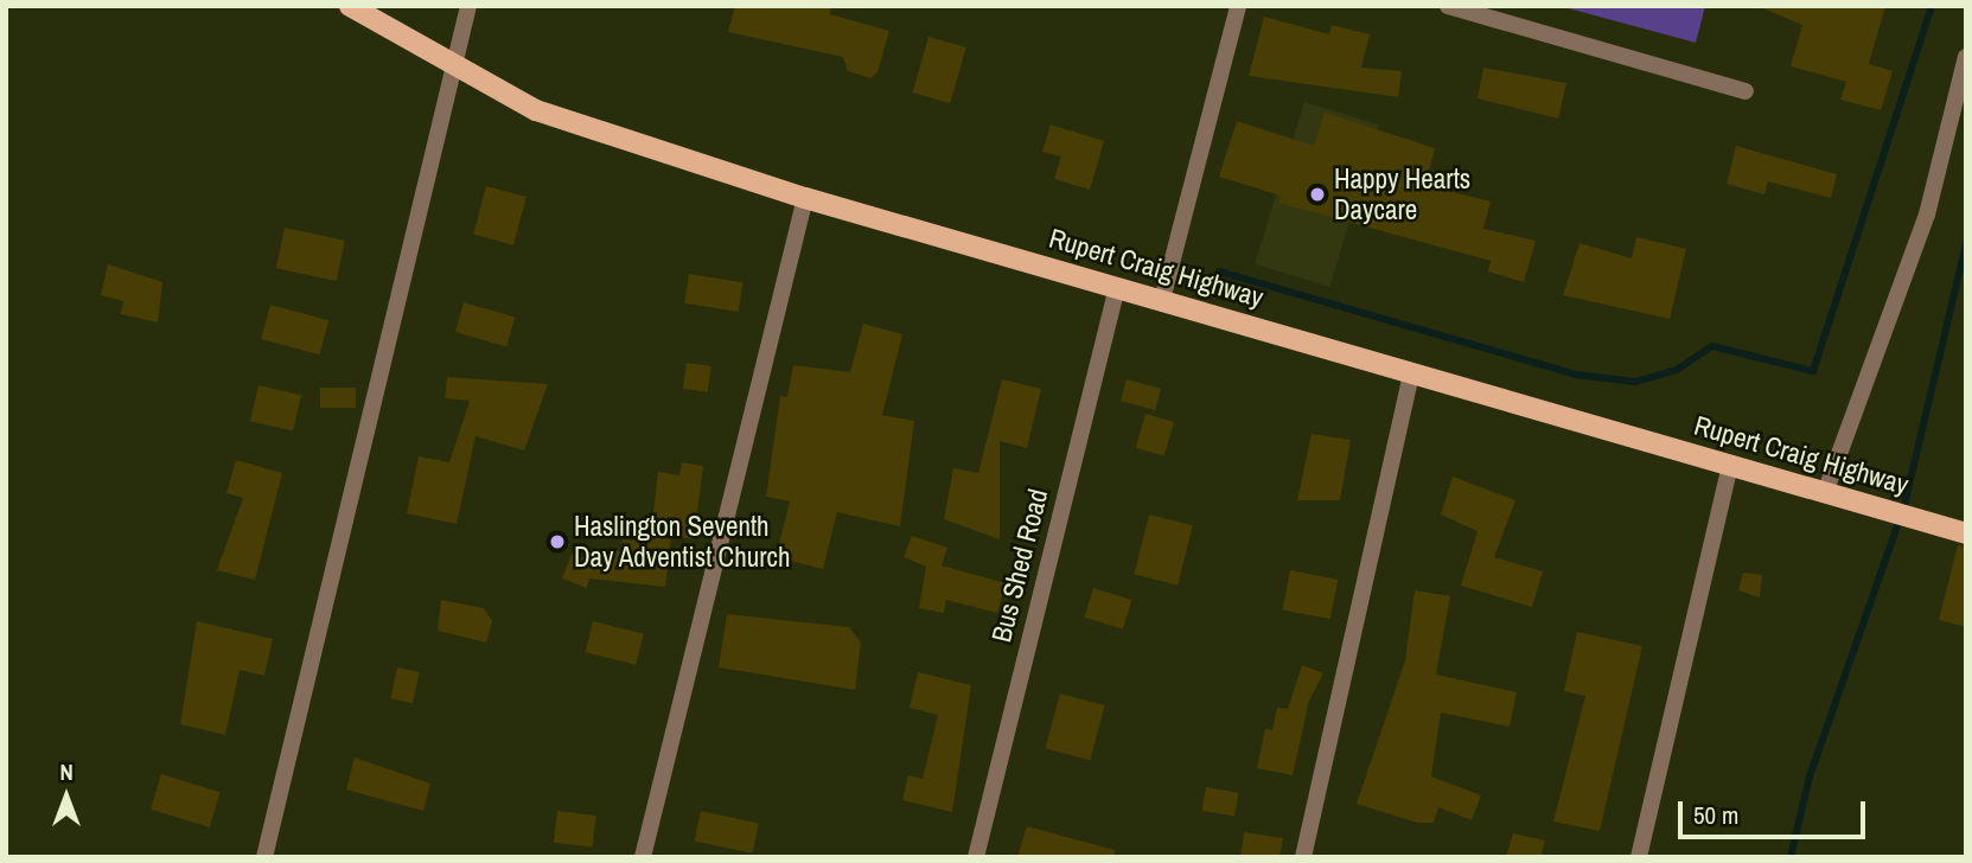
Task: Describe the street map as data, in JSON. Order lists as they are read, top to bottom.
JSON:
{
  "streets": {
    "main road": ["Rupert Craig Highway"],
    "street": ["Bus Shed Road"]
  },
  "crossings": [
    ["Rupert Craig Highway", "Bus Shed Road"]
  ],
  "places": ["Happy Hearts Daycare", "Haslington Seventh Day Adventist Church"],
  "scale_bar": "50 m",
  "north": "top"
}
